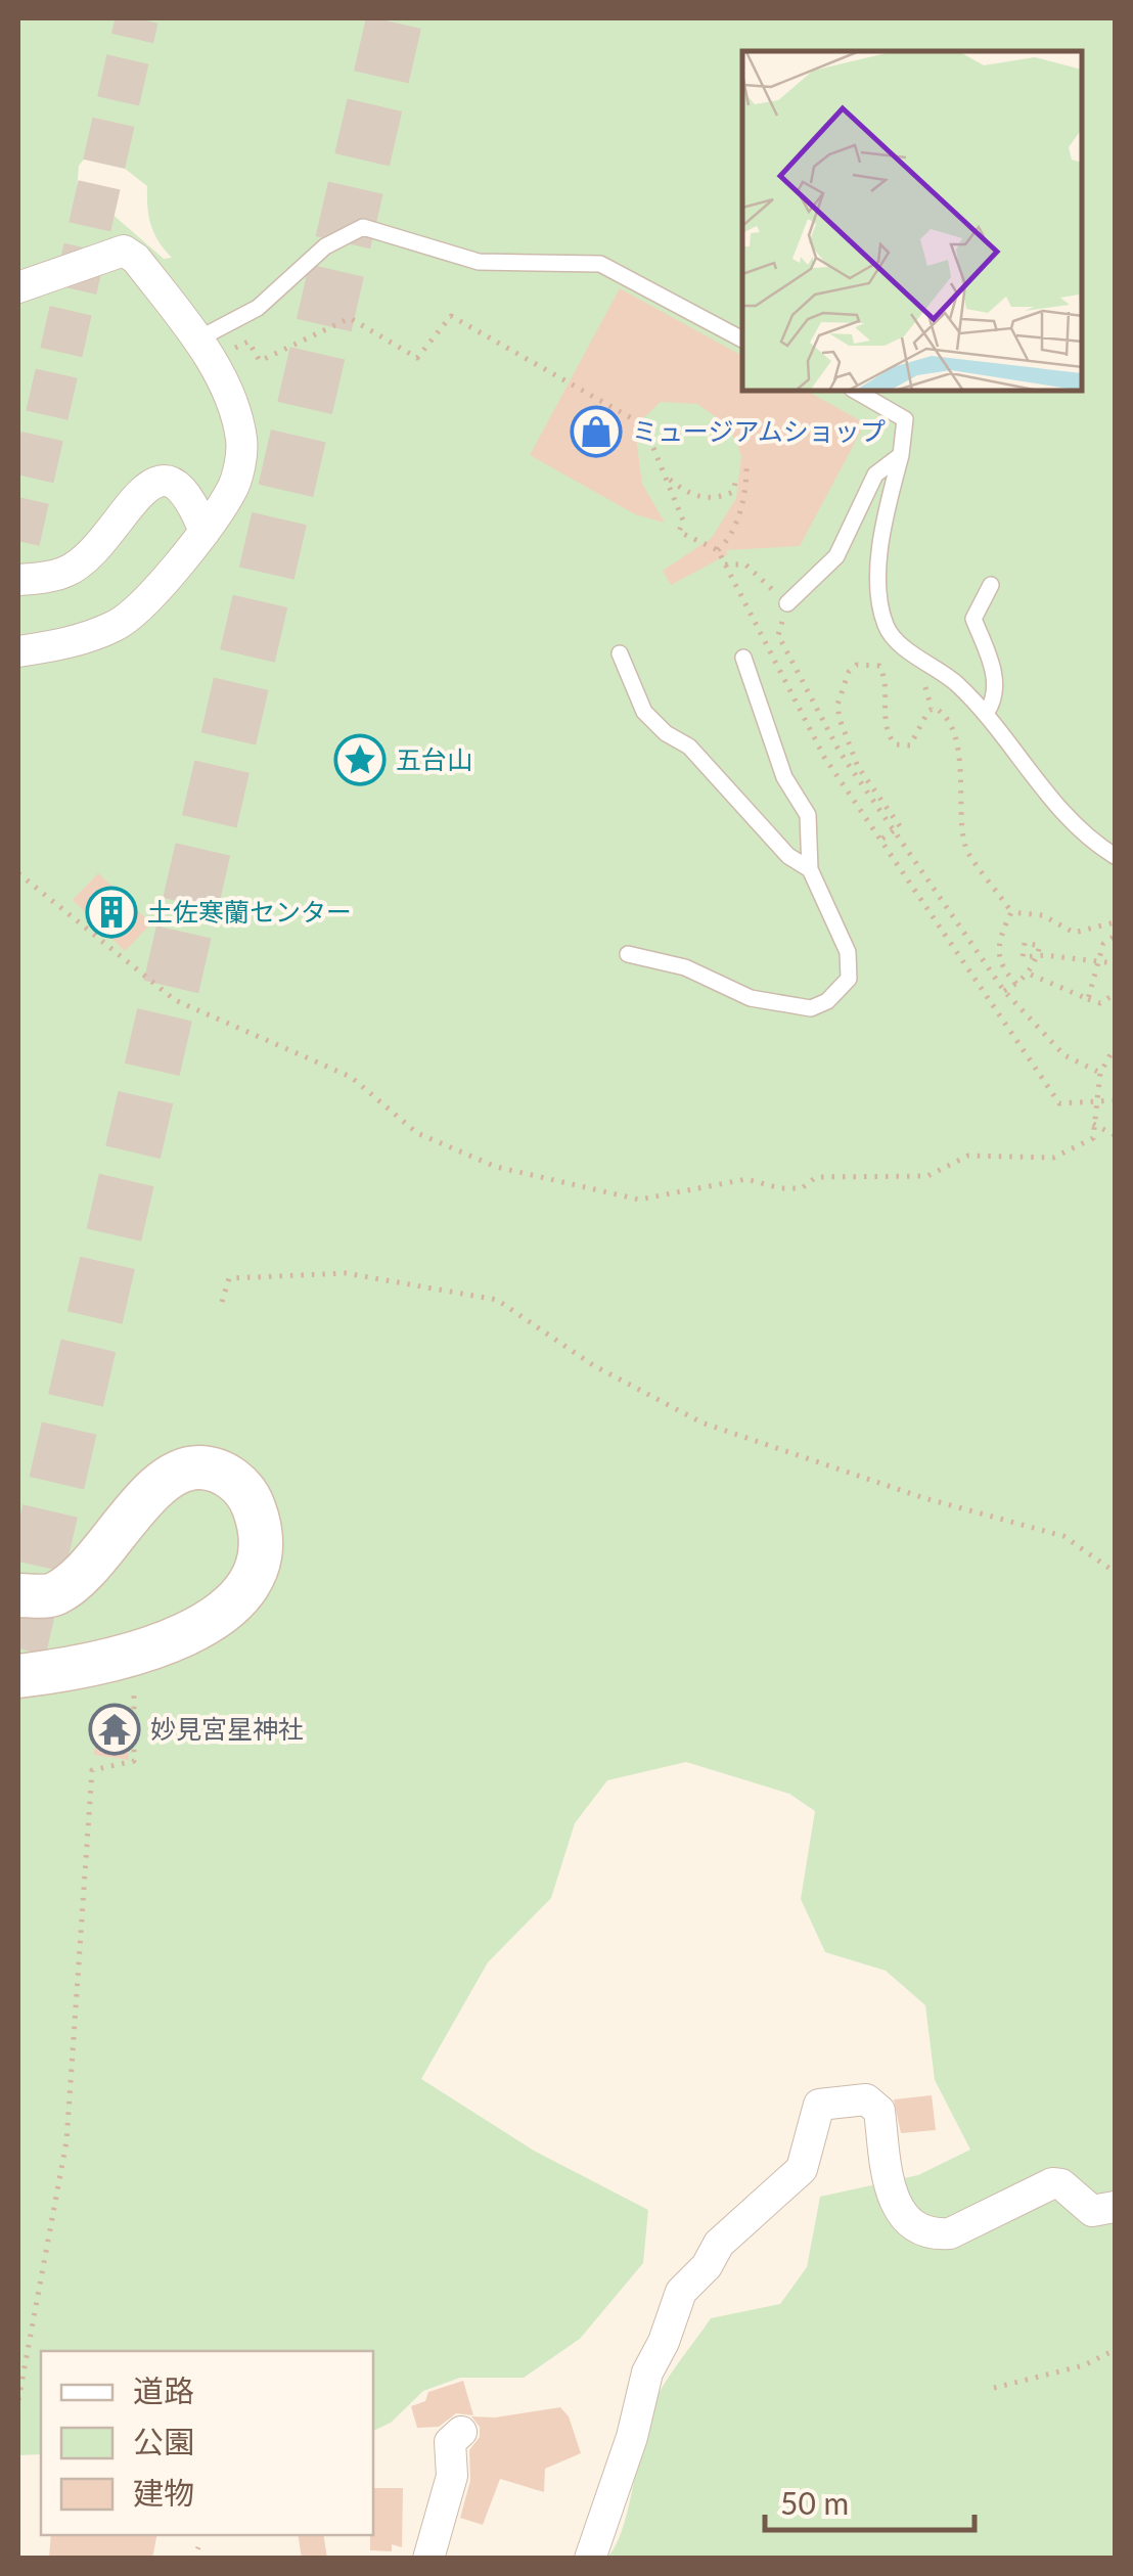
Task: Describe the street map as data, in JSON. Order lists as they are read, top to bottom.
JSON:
{
  "places": {
    "shop": ["ミュージアムショップ"],
    "place": ["五台山"],
    "building": ["土佐寒蘭センター"],
    "temple": ["妙見宮星神社"]
  },
  "legend": ["道路", "公園", "建物"],
  "scale_bar": "50 m"
}
